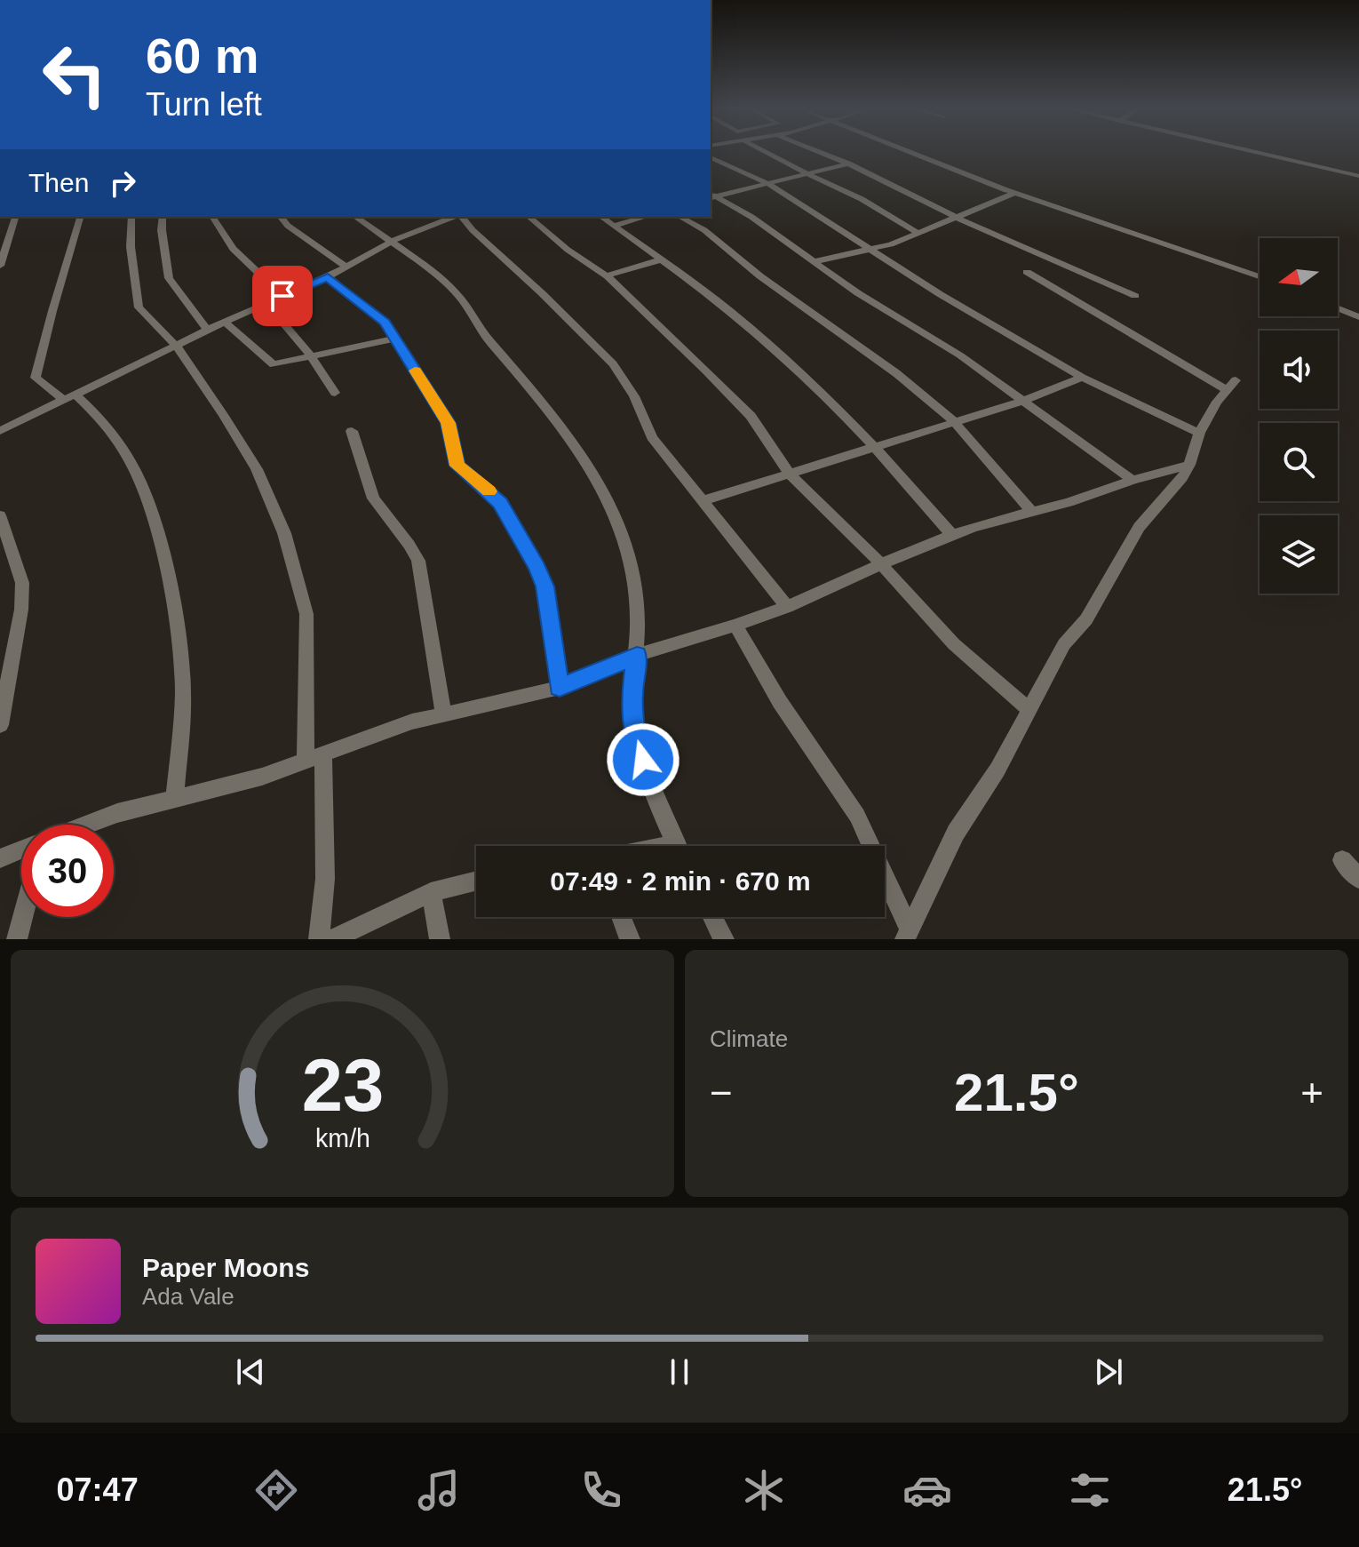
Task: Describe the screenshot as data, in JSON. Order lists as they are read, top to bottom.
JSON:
{
  "north": "left",
  "page": {
    "turn": ["60 m", "Turn left"],
    "then": "Then",
    "limit": "30",
    "trip": "07:49 · 2 min · 670 m",
    "tile": "Climate",
    "heat": ["−", "21.5°", "+"],
    "song": ["Paper Moons", "Ada Vale"],
    "tabs": ["07:47", "21.5°"],
    "gauge": ["23", "km/h"]
  }
}
